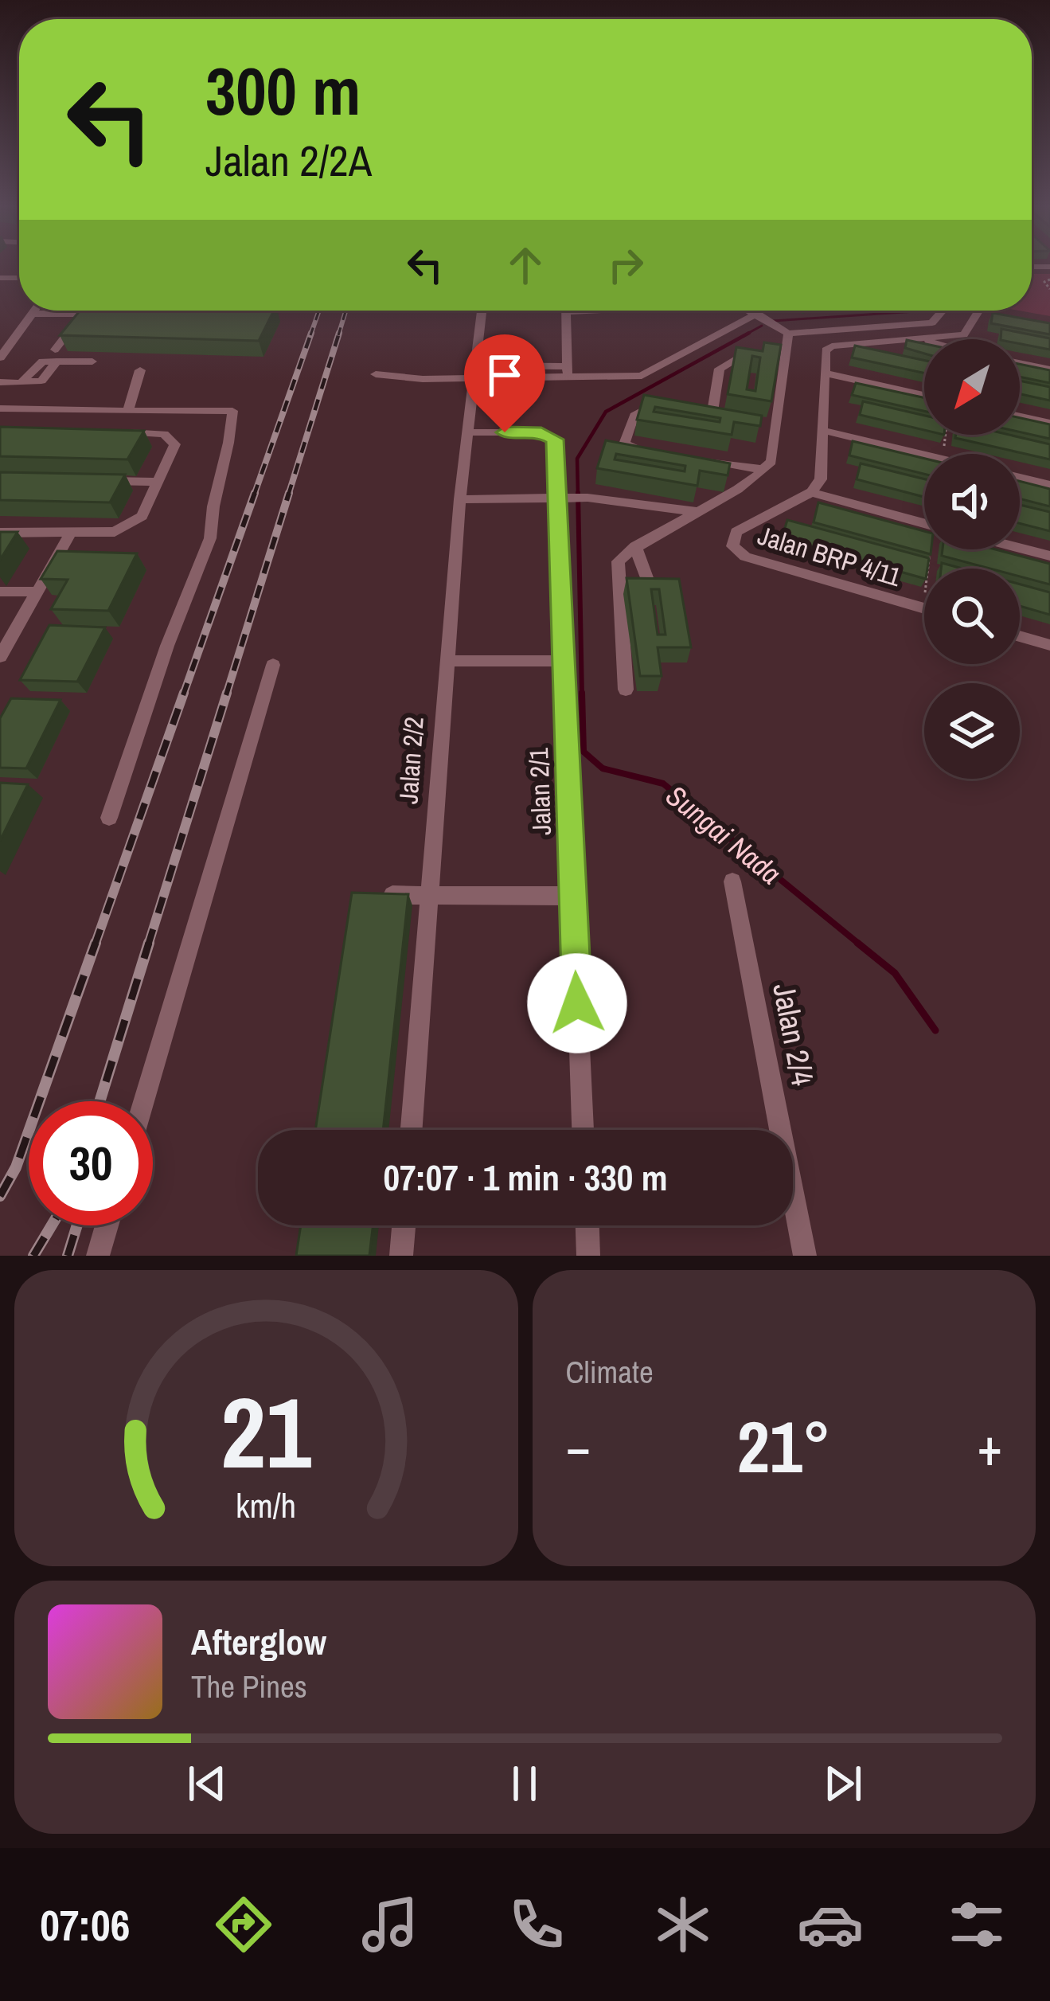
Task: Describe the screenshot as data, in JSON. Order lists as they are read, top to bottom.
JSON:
{
  "streets": {
    "street": [
      "Jalan BRP 4/11",
      "Jalan 2/2",
      "Jalan 2/1",
      "Jalan 2/4"
    ]
  },
  "crossings": [
    ["Jalan 2/2", "Jalan 2/1"]
  ],
  "water": ["Sungai Nada"],
  "north": "bottom left",
  "page": {
    "turn": ["300 m", "Jalan 2/2A"],
    "limit": "30",
    "trip": "07:07 · 1 min · 330 m",
    "tile": "Climate",
    "heat": ["−", "21°", "+"],
    "song": ["Afterglow", "The Pines"],
    "tabs": "07:06",
    "gauge": ["21", "km/h"]
  }
}
